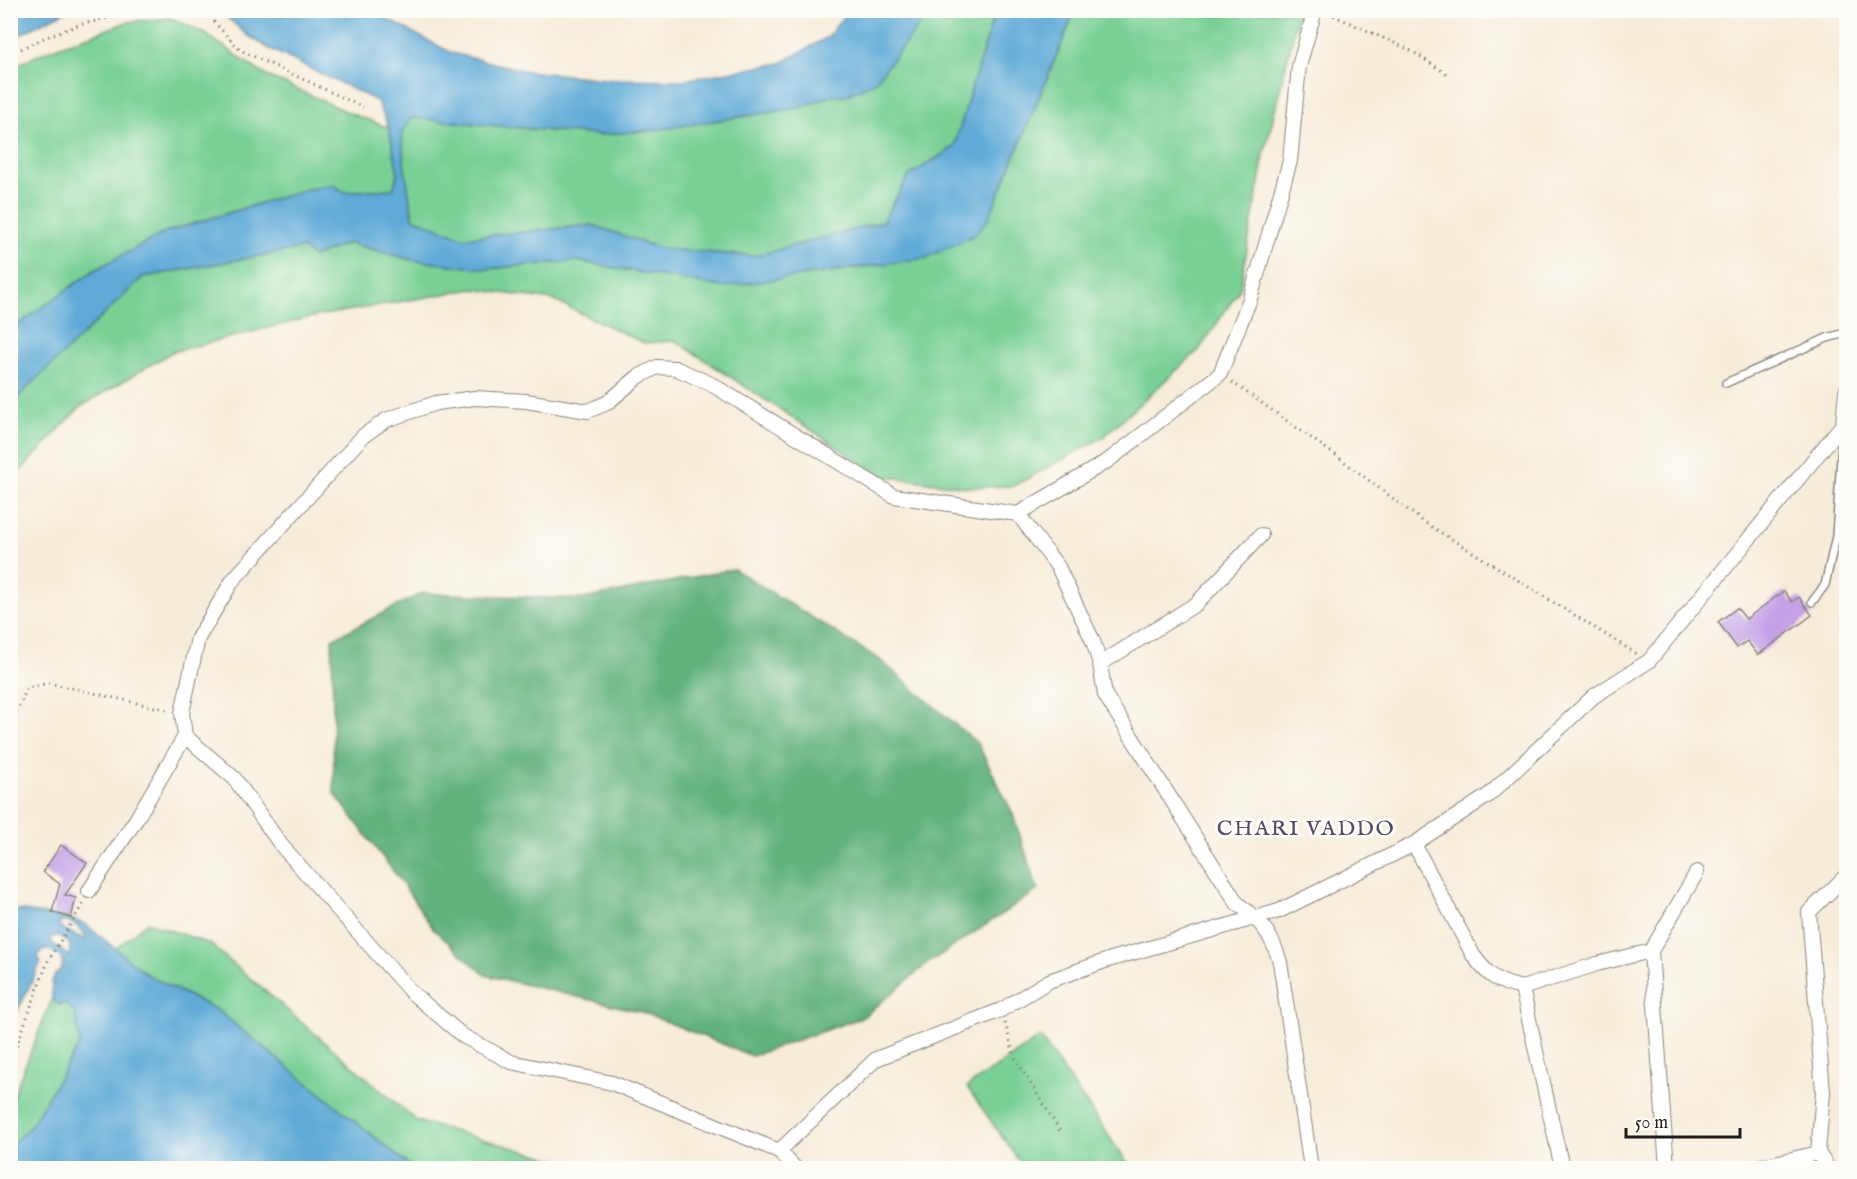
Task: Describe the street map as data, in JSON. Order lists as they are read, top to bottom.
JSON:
{
  "districts": ["CHARI VADDO"],
  "scale_bar": "50 m"
}
